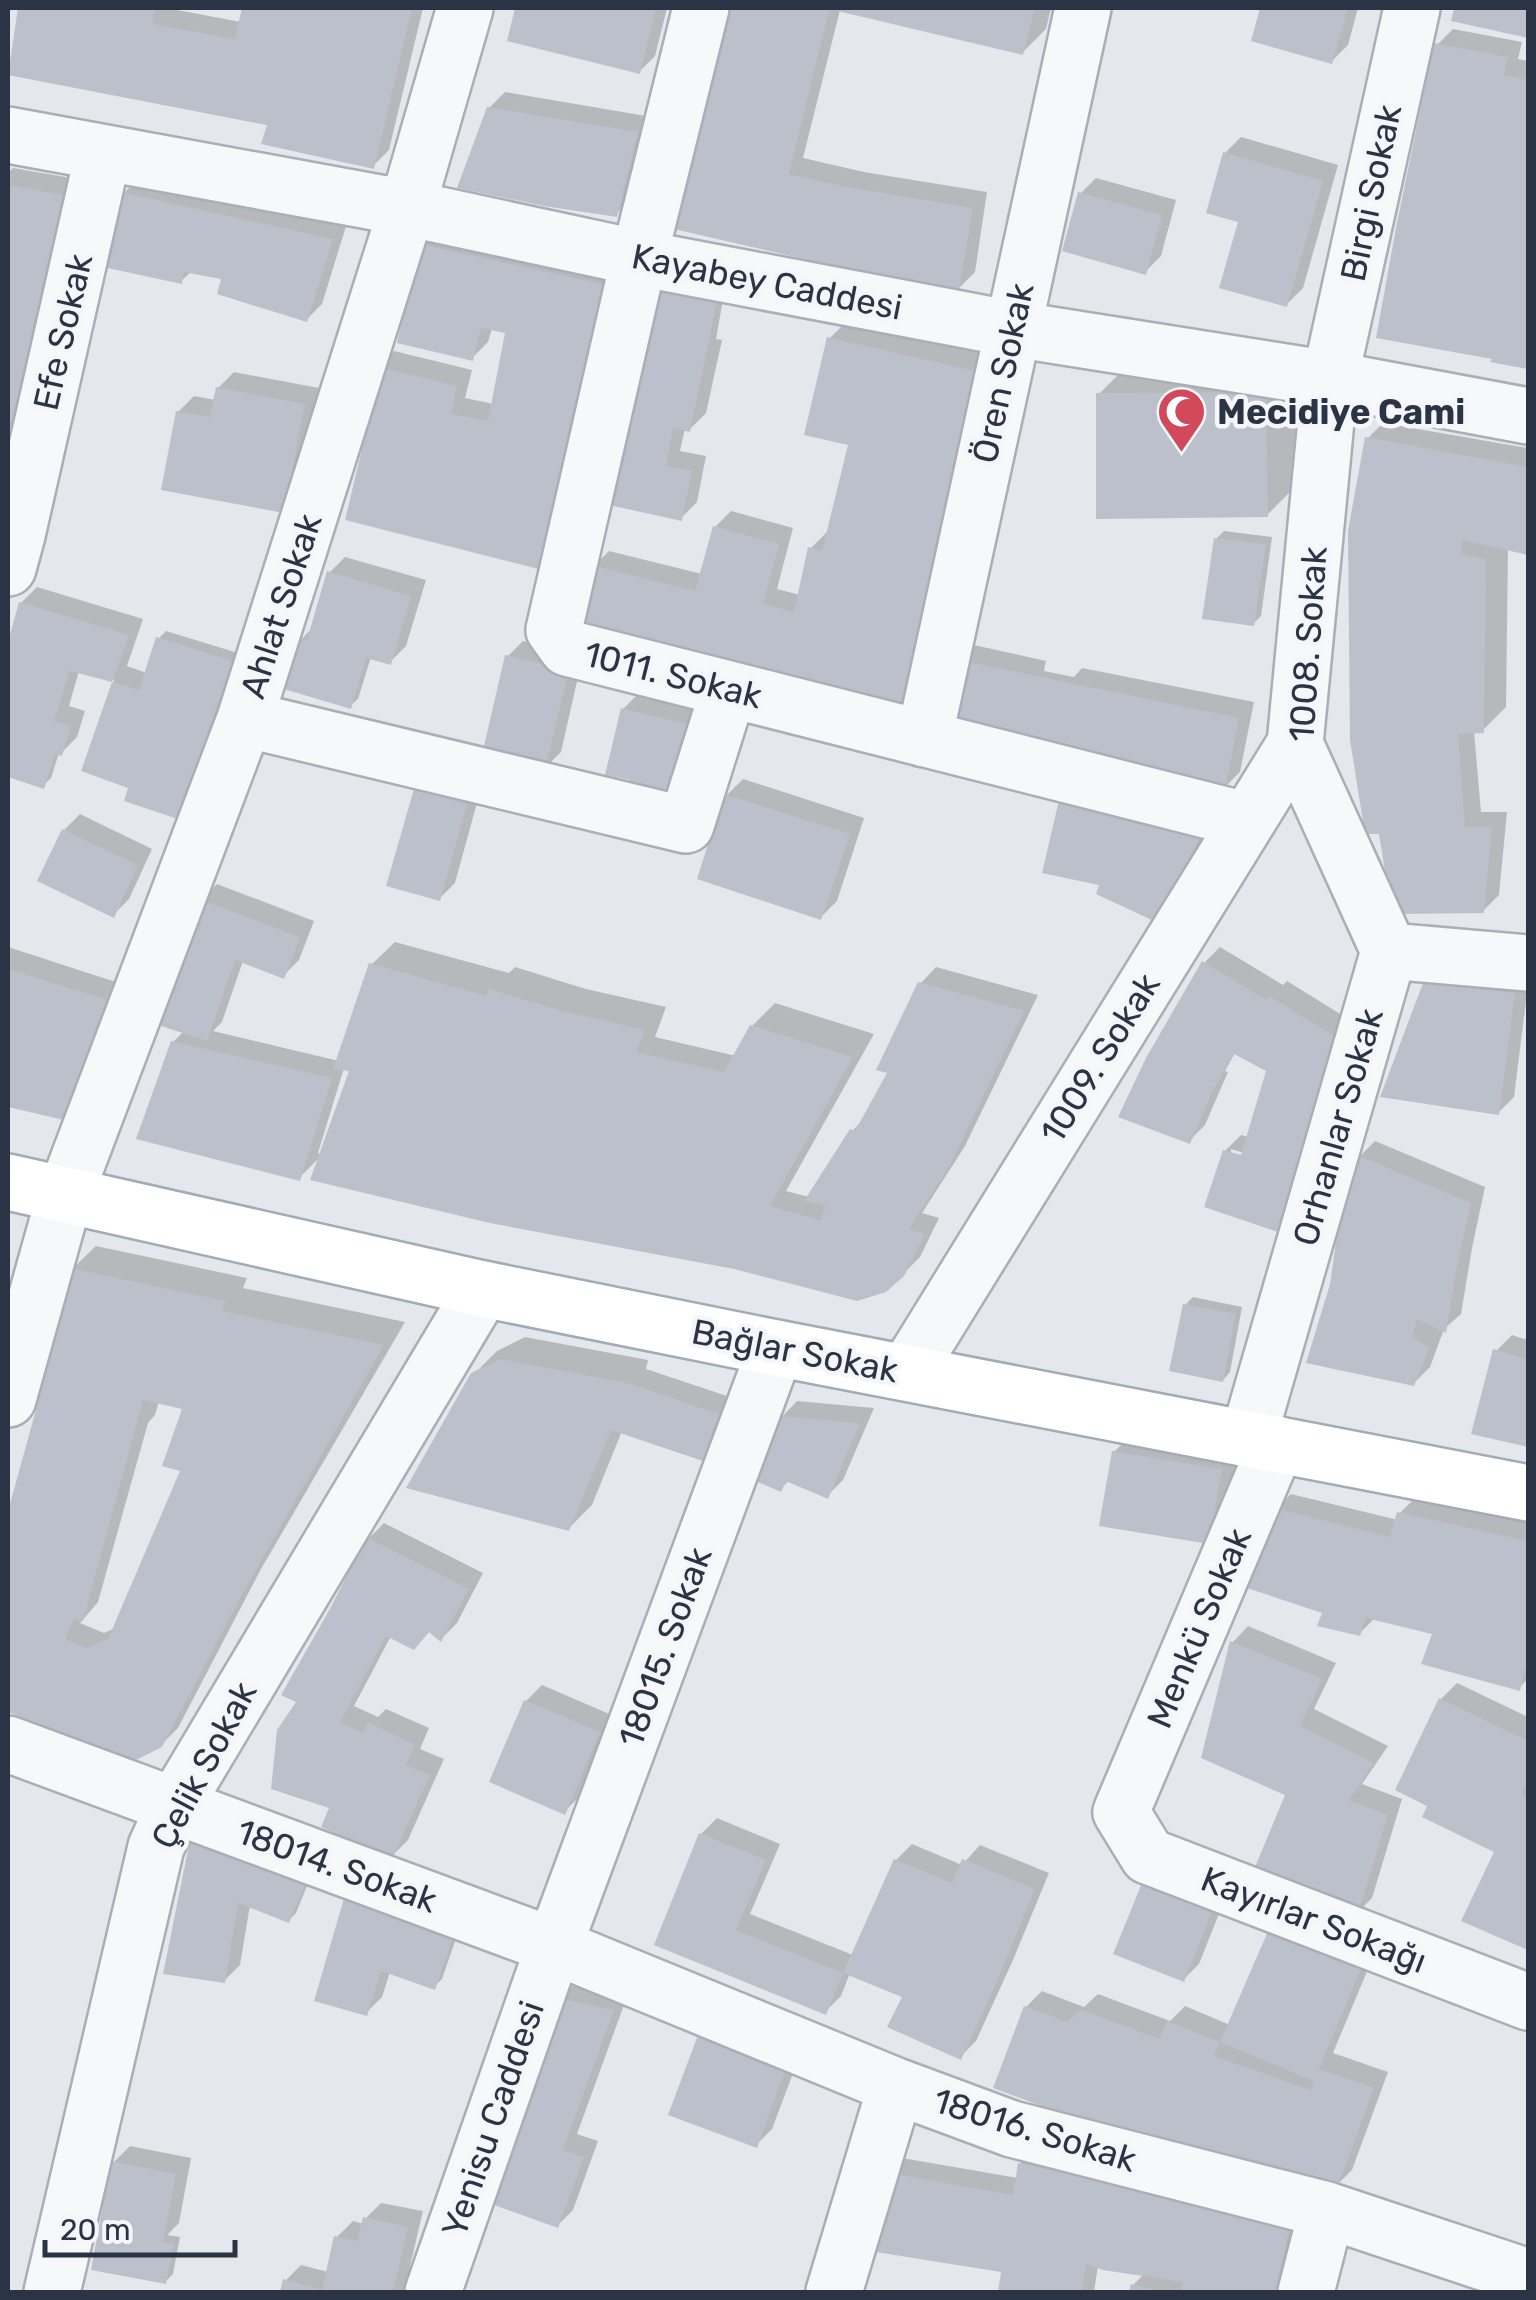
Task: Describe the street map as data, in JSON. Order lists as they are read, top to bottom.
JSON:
{
  "streets": {
    "main road": ["Bağlar Sokak"],
    "street": [
      "Birgi Sokak",
      "Kayabey Caddesi",
      "Efe Sokak",
      "Ören Sokak",
      "Ahlat Sokak",
      "1008. Sokak",
      "1011. Sokak",
      "1009. Sokak",
      "Orhanlar Sokak",
      "Menkü Sokak",
      "18015. Sokak",
      "Çelik Sokak",
      "18014. Sokak",
      "Kayırlar Sokağı",
      "Yenisu Caddesi",
      "18016. Sokak"
    ]
  },
  "crossings": [
    ["Birgi Sokak", "Kayabey Caddesi"],
    ["Birgi Sokak", "1008. Sokak"],
    ["Kayabey Caddesi", "Efe Sokak"],
    ["Kayabey Caddesi", "Ören Sokak"],
    ["Kayabey Caddesi", "Ahlat Sokak"],
    ["Kayabey Caddesi", "1008. Sokak"],
    ["Kayabey Caddesi", "1011. Sokak"],
    ["Ören Sokak", "1011. Sokak"],
    ["Ahlat Sokak", "Bağlar Sokak"],
    ["1008. Sokak", "1009. Sokak"],
    ["1008. Sokak", "Orhanlar Sokak"],
    ["1011. Sokak", "1009. Sokak"],
    ["1009. Sokak", "Bağlar Sokak"],
    ["Orhanlar Sokak", "Bağlar Sokak"],
    ["Orhanlar Sokak", "Menkü Sokak"],
    ["Bağlar Sokak", "Menkü Sokak"],
    ["Bağlar Sokak", "18015. Sokak"],
    ["Bağlar Sokak", "Çelik Sokak"],
    ["Menkü Sokak", "Kayırlar Sokağı"],
    ["18015. Sokak", "18014. Sokak"],
    ["18015. Sokak", "Yenisu Caddesi"],
    ["18015. Sokak", "18016. Sokak"],
    ["Çelik Sokak", "18014. Sokak"],
    ["18014. Sokak", "Yenisu Caddesi"],
    ["18014. Sokak", "18016. Sokak"],
    ["Yenisu Caddesi", "18016. Sokak"]
  ],
  "places": {
    "mosque": ["Mecidiye Cami"]
  },
  "scale_bar": "20 m"
}
